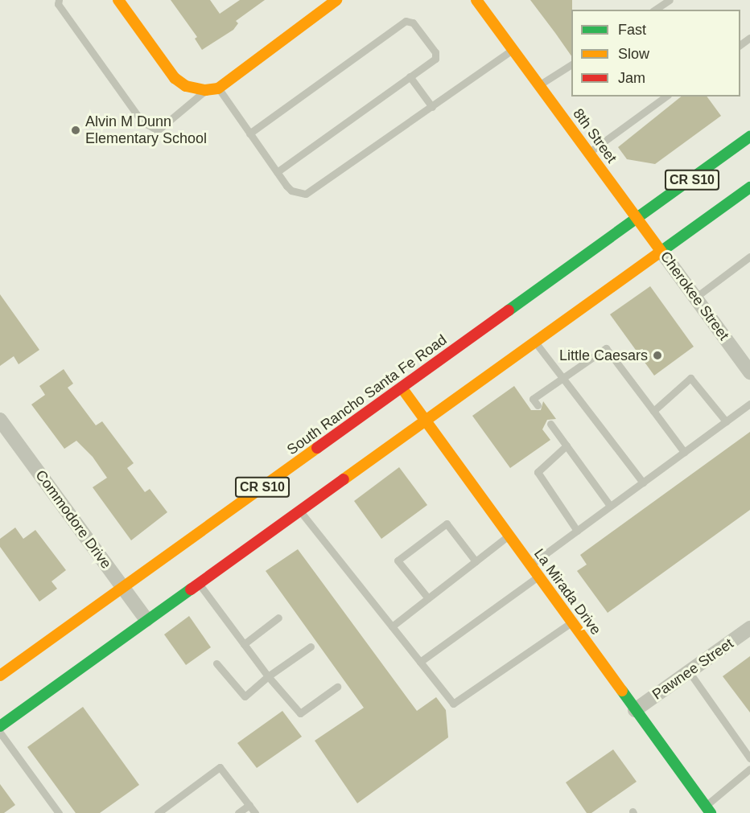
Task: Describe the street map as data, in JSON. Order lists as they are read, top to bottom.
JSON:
{
  "streets": {
    "main road": [
      "8th Street",
      "CR S10",
      "Cherokee Street",
      "South Rancho Santa Fe Road",
      "La Mirada Drive"
    ],
    "street": ["Commodore Drive", "Pawnee Street"]
  },
  "crossings": [
    ["8th Street", "Cherokee Street"],
    ["8th Street", "South Rancho Santa Fe Road"],
    ["CR S10", "Cherokee Street"],
    ["CR S10", "Commodore Drive"],
    ["CR S10", "La Mirada Drive"],
    ["Cherokee Street", "South Rancho Santa Fe Road"],
    ["South Rancho Santa Fe Road", "Commodore Drive"],
    ["South Rancho Santa Fe Road", "La Mirada Drive"],
    ["La Mirada Drive", "Pawnee Street"]
  ],
  "places": ["Alvin M Dunn Elementary School", "Little Caesars"],
  "legend": ["Fast", "Slow", "Jam"]
}
